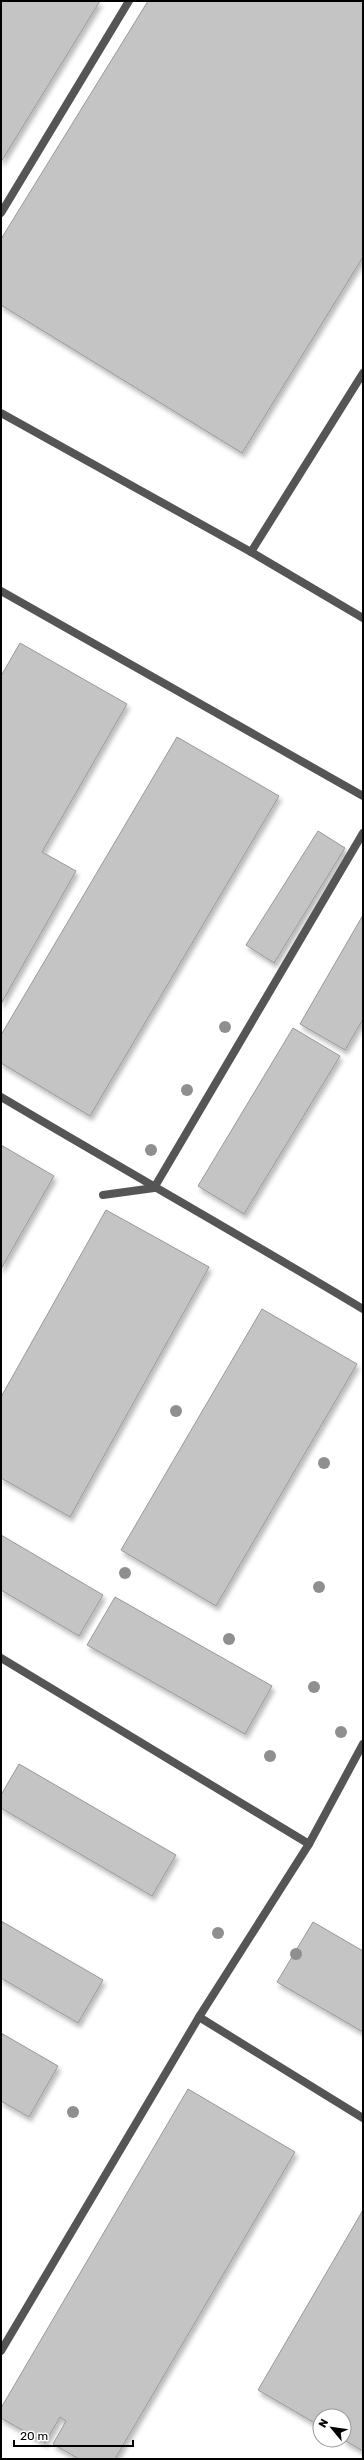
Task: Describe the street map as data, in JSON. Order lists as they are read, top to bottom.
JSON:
{
  "scale_bar": "20 m",
  "north": "top left"
}
